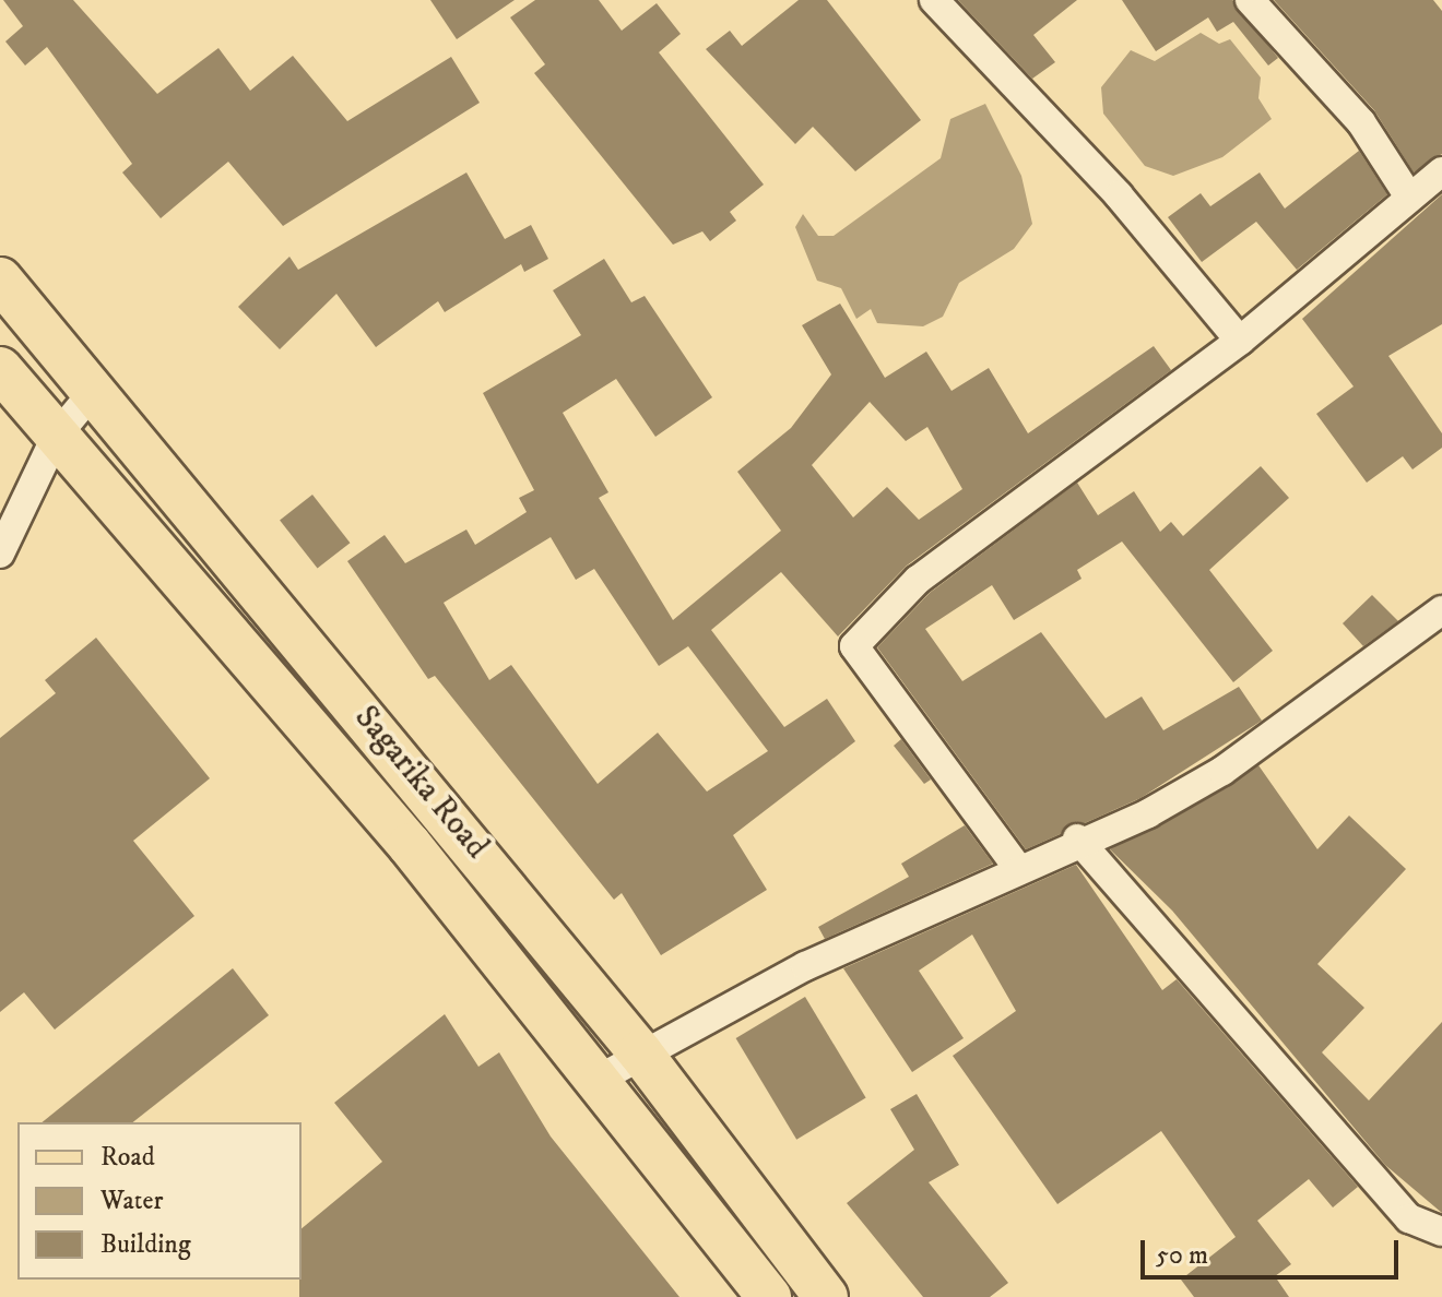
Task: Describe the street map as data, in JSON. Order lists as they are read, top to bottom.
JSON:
{
  "streets": {
    "main road": ["Sagarika Road"]
  },
  "legend": ["Road", "Water", "Building"],
  "scale_bar": "50 m"
}
